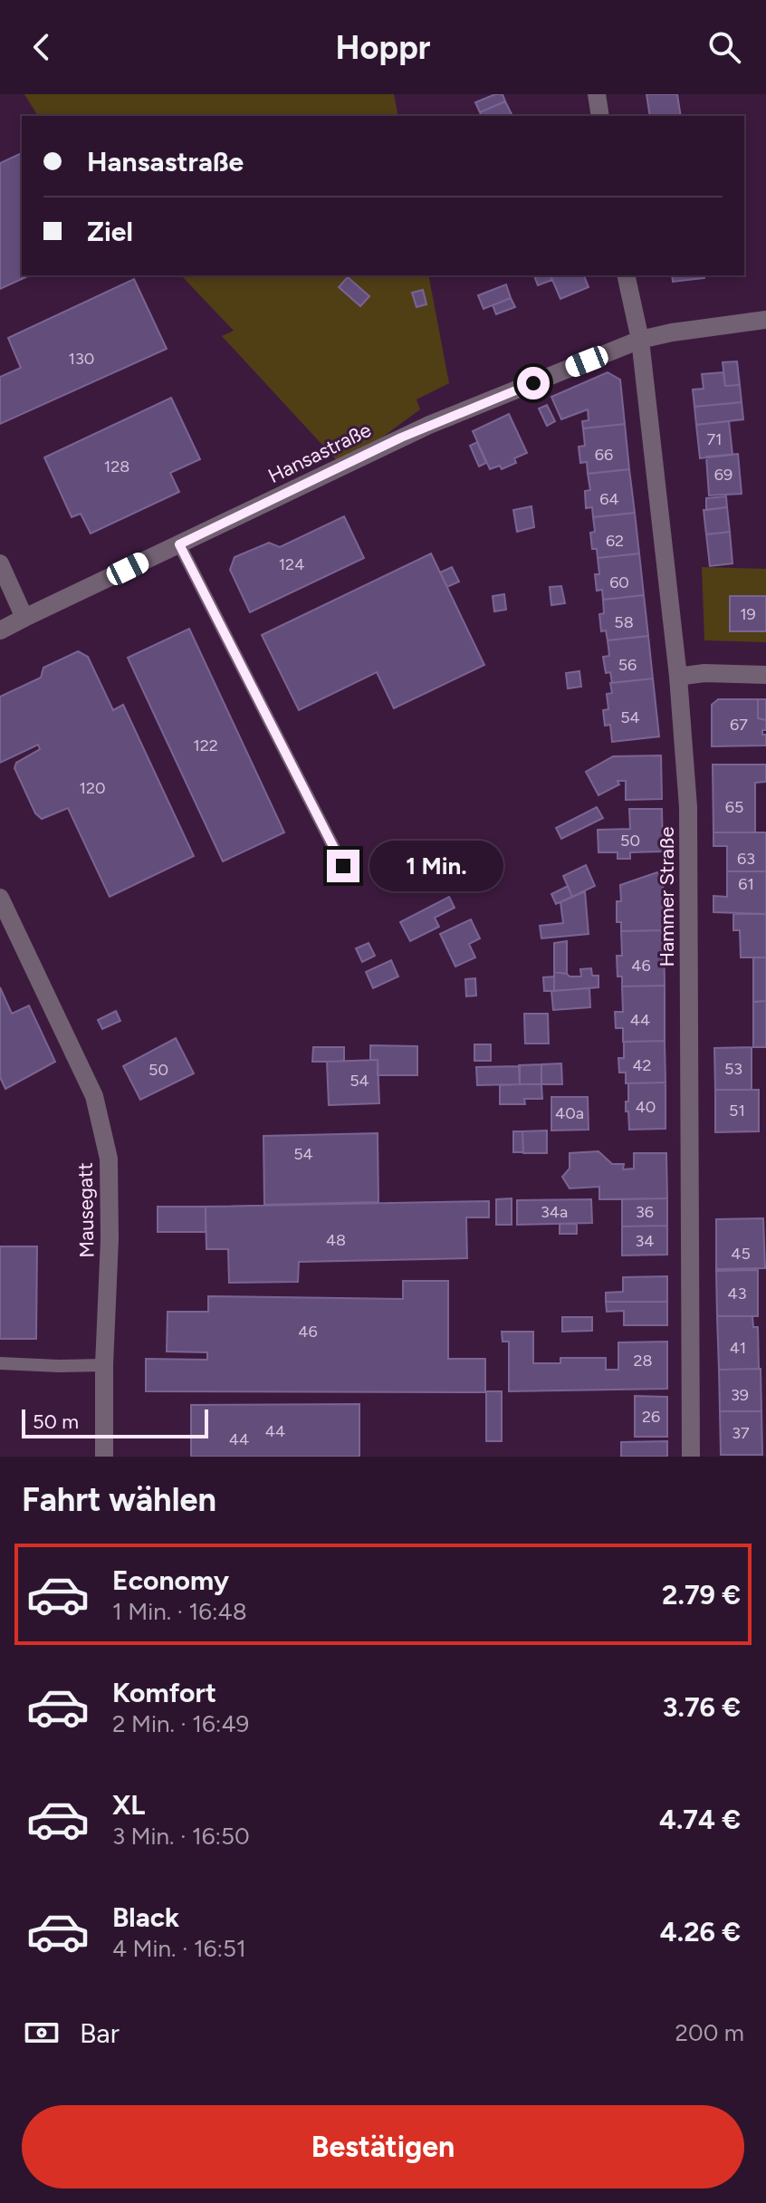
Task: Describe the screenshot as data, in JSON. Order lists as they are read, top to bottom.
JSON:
{
  "streets": {
    "street": ["Hansastraße", "Hammer Straße", "Mausegatt"]
  },
  "crossings": [
    ["Hansastraße", "Hammer Straße"]
  ],
  "house_numbers": [
    "130",
    "71",
    "66",
    "128",
    "69",
    "64",
    "62",
    "124",
    "60",
    "19",
    "58",
    "56",
    "54",
    "67",
    "122",
    "120",
    "65",
    "50",
    "63",
    "61",
    "46",
    "44",
    "42",
    "53",
    "50",
    "54",
    "40",
    "51",
    "40a",
    "54",
    "34a",
    "36",
    "48",
    "34",
    "45",
    "43",
    "46",
    "41",
    "28",
    "39",
    "26",
    "44",
    "37",
    "44"
  ],
  "scale_bar": "50 m",
  "page": {
    "header": "Hoppr",
    "banner": ["Hansastraße", "Ziel"],
    "bubble": "1 Min.",
    "scale": "50 m",
    "heading": "Fahrt wählen",
    "list": [
      {
        "name": "Economy",
        "note": "1 Min. · 16:48",
        "value": "2.79 €"
      },
      {
        "name": "Komfort",
        "note": "2 Min. · 16:49",
        "value": "3.76 €"
      },
      {
        "name": "XL",
        "note": "3 Min. · 16:50",
        "value": "4.74 €"
      },
      {
        "name": "Black",
        "note": "4 Min. · 16:51",
        "value": "4.26 €"
      }
    ],
    "pay": ["Bar", "200 m"],
    "buttons": "Bestätigen"
  }
}
